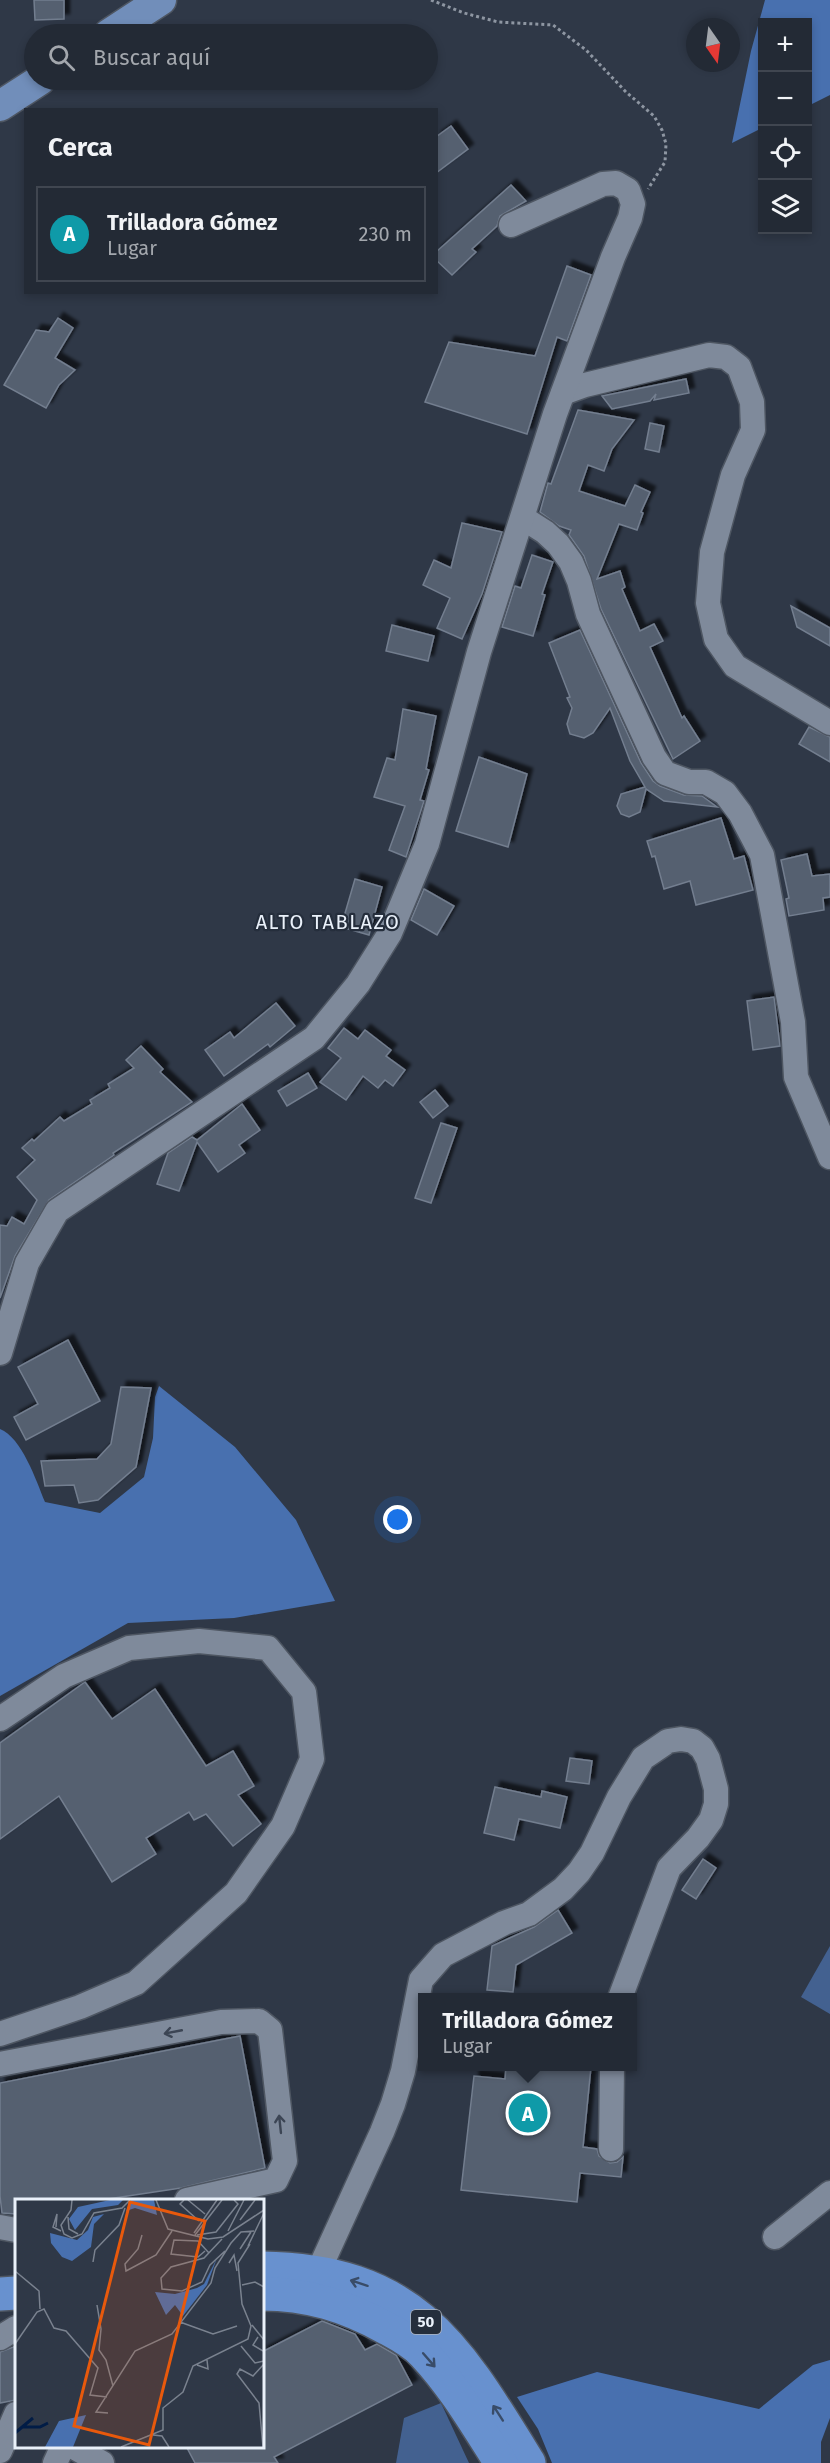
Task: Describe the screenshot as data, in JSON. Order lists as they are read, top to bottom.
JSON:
{
  "streets": {
    "highway": ["50"]
  },
  "districts": ["ALTO TABLAZO"],
  "north": "bottom",
  "page": {
    "map_buttons": ["+", "−"],
    "search": "Buscar aquí",
    "heading": "Cerca",
    "list": [
      {
        "mark": "A",
        "name": "Trilladora Gómez",
        "note": "Lugar",
        "value": "230 m"
      }
    ],
    "popup": ["Trilladora Gómez", "Lugar"],
    "pins": "A"
  }
}
